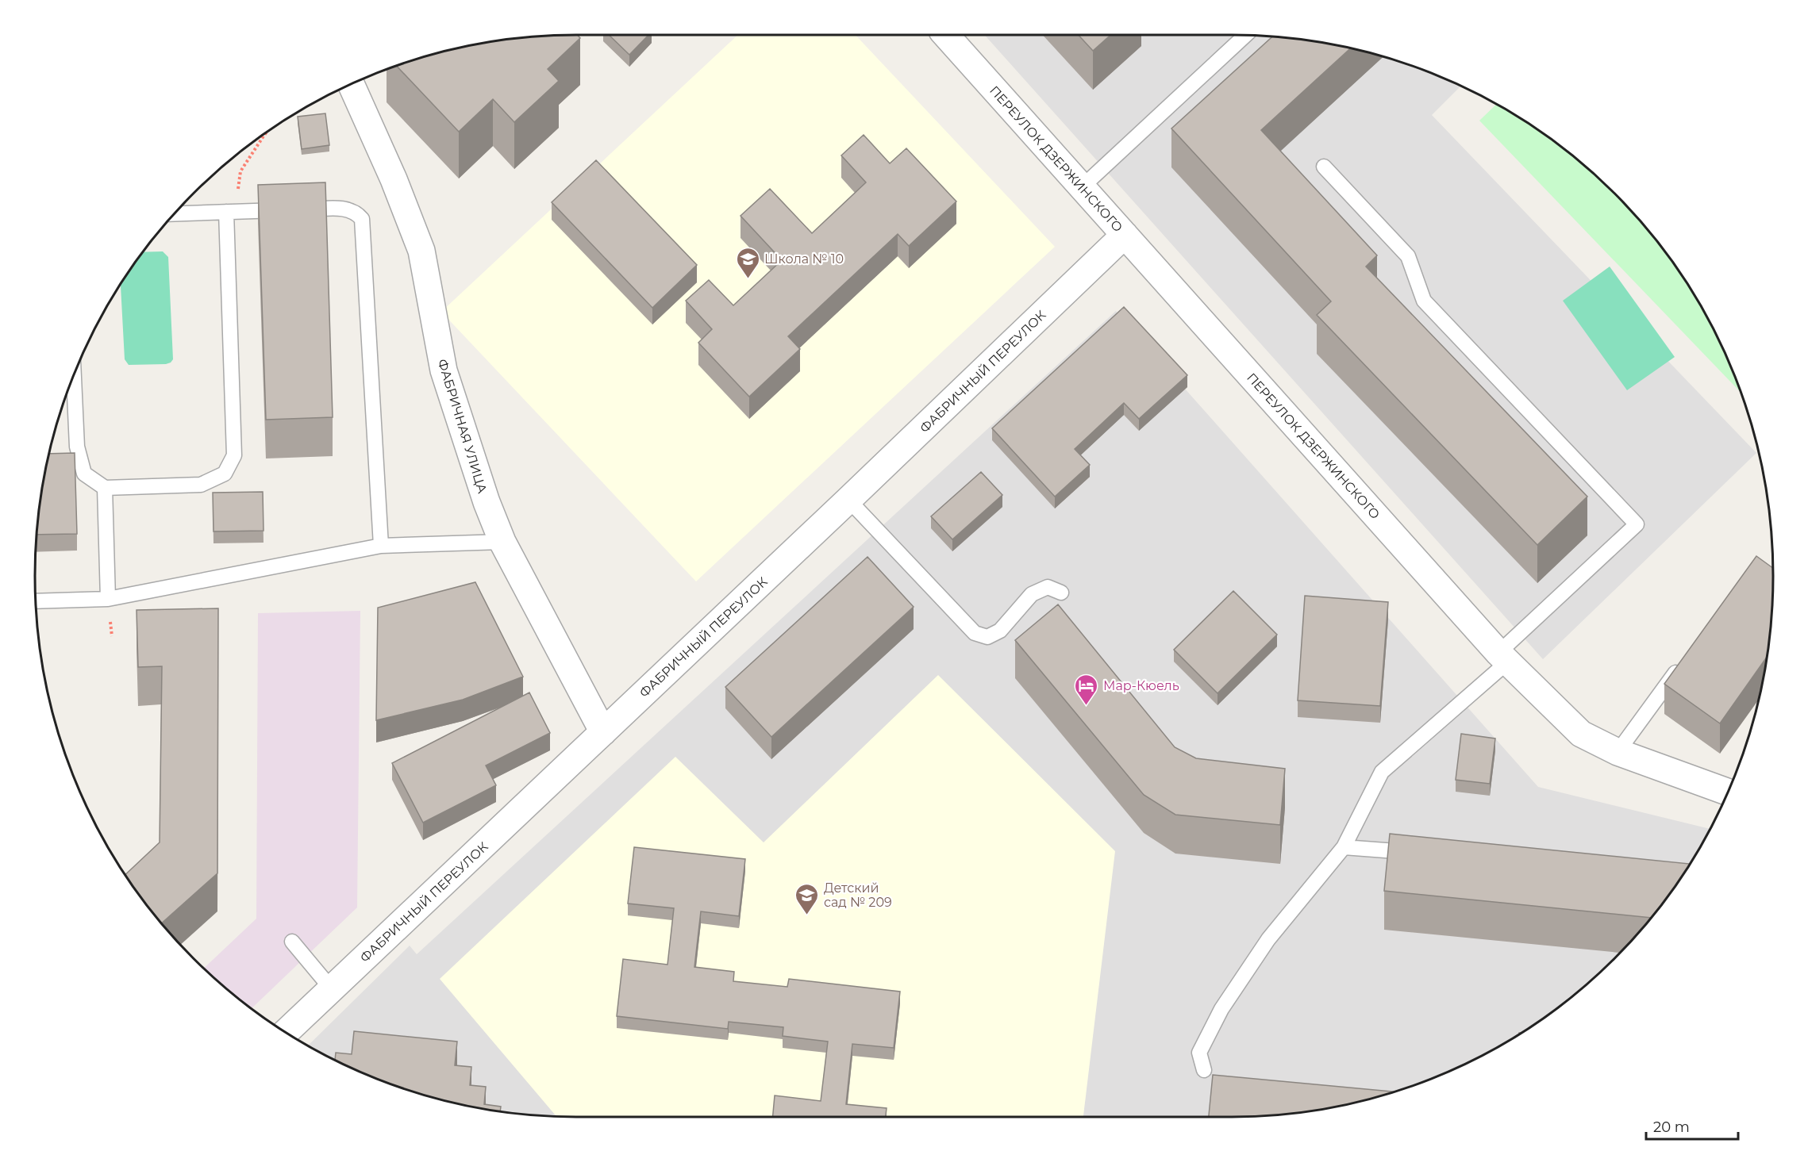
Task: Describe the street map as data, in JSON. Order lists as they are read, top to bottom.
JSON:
{
  "streets": {
    "street": ["ПЕРЕУЛОК ДЗЕРЖИНСКОГО", "ФАБРИЧНЫЙ ПЕРЕУЛОК", "ФАБРИЧНАЯ УЛИЦА"]
  },
  "crossings": [
    ["ПЕРЕУЛОК ДЗЕРЖИНСКОГО", "ФАБРИЧНЫЙ ПЕРЕУЛОК"],
    ["ФАБРИЧНЫЙ ПЕРЕУЛОК", "ФАБРИЧНАЯ УЛИЦА"]
  ],
  "places": {
    "school or university": ["Школа № 10", "Детский сад № 209"],
    "hotel": ["Мар-Кюель"]
  },
  "scale_bar": "20 m"
}
